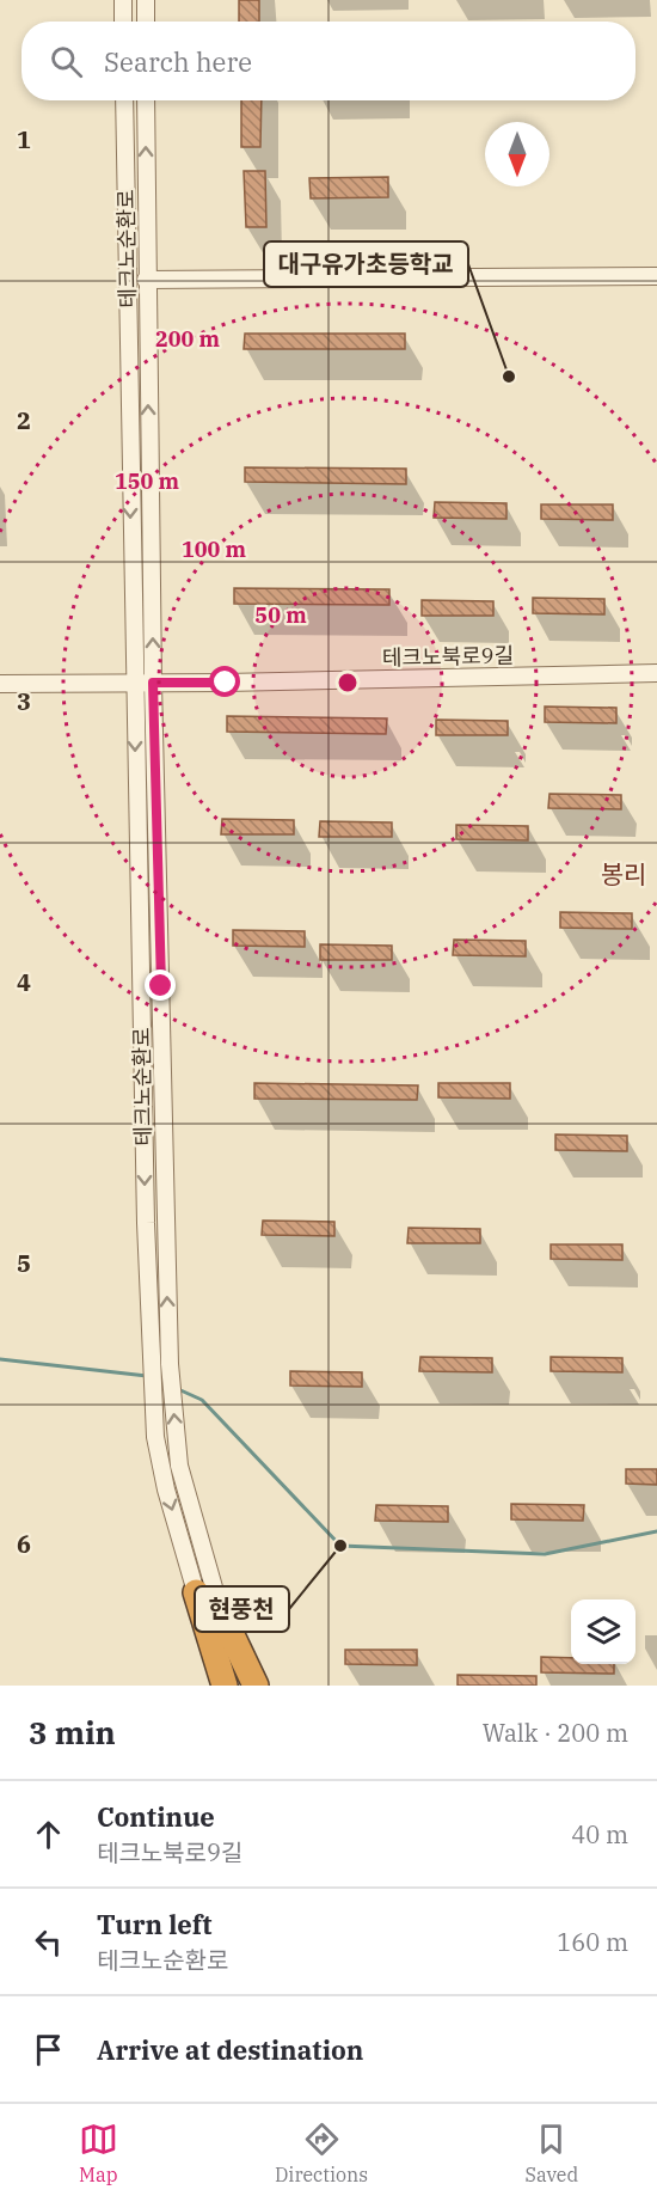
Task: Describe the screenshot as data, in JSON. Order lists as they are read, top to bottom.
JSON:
{
  "streets": {
    "highway": ["테크노순환로"],
    "street": ["테크노북로9길"]
  },
  "crossings": [
    ["테크노순환로", "테크노북로9길"]
  ],
  "districts": ["봉리"],
  "places": ["대구유가초등학교", "현풍천"],
  "north": "bottom",
  "page": {
    "search": "Search here",
    "heading": ["3 min", "Walk · 200 m"],
    "list": [
      ["Continue", "테크노북로9길", "40 m"],
      ["Turn left", "테크노순환로", "160 m"],
      "Arrive at destination"
    ],
    "nav": ["Map", "Directions", "Saved"]
  },
  "grid": {
    "rows": [
      "1",
      "2",
      "3",
      "4",
      "5",
      "6"
    ]
  },
  "rings": [
    "200 m",
    "150 m",
    "100 m",
    "50 m"
  ]
}
